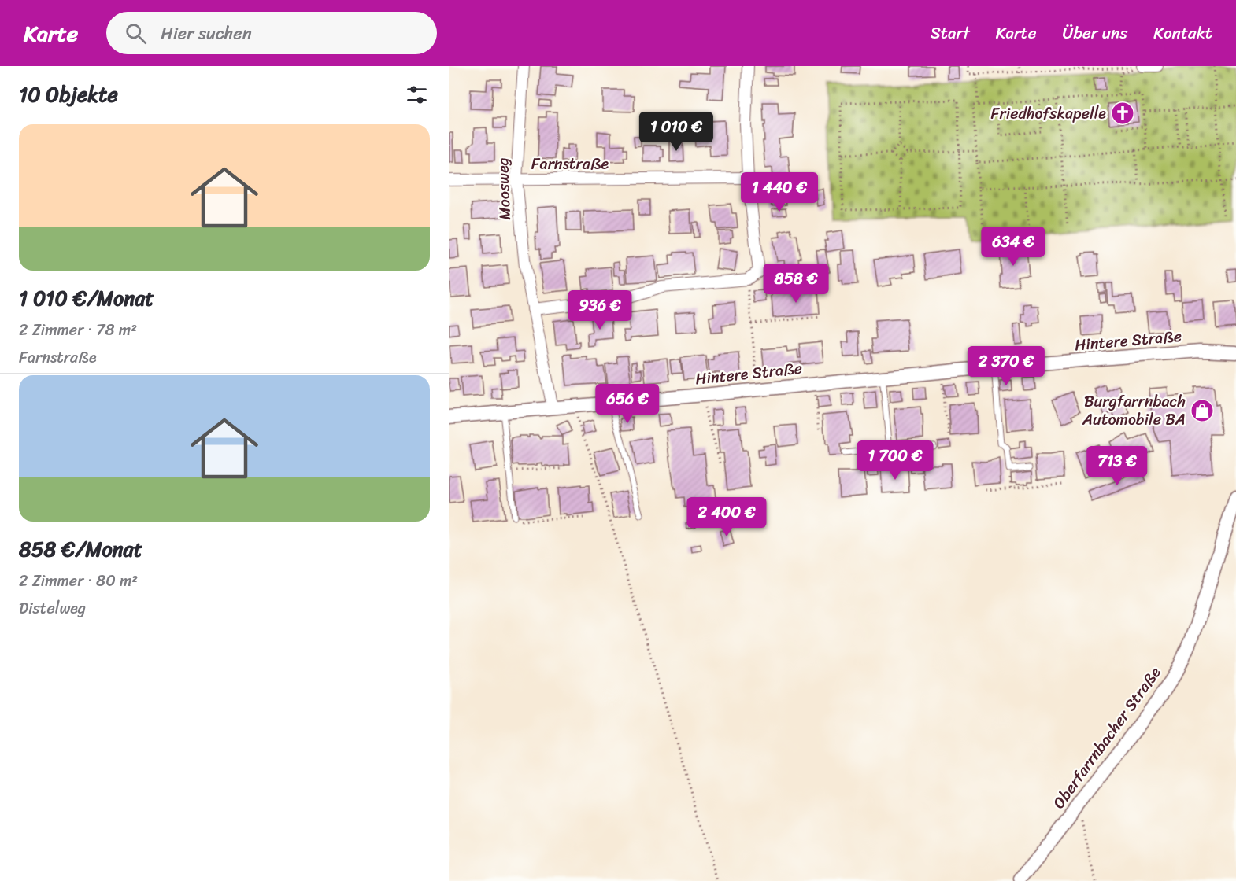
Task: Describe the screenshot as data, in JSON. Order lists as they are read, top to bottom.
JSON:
{
  "streets": {
    "street": [
      "Farnstraße",
      "Moosweg",
      "Hintere Straße",
      "Oberfarrnbacher Straße"
    ]
  },
  "crossings": [
    ["Farnstraße", "Moosweg"],
    ["Moosweg", "Hintere Straße"]
  ],
  "places": {
    "church": ["Friedhofskapelle"],
    "shop": ["Burgfarrnbach Automobile BA"]
  },
  "page": {
    "header": "Karte",
    "search": "Hier suchen",
    "nav": [
      "Start",
      "Karte",
      "Über uns",
      "Kontakt"
    ],
    "heading": "10 Objekte",
    "price": [
      "1 010 €",
      "1 440 €",
      "634 €",
      "858 €",
      "936 €",
      "2 370 €",
      "656 €",
      "1 700 €",
      "713 €",
      "2 400 €"
    ],
    "list": [
      {
        "name": "1 010 €/Monat",
        "note": "2 Zimmer · 78 m² · Farnstraße"
      },
      {
        "name": "858 €/Monat",
        "note": "2 Zimmer · 80 m² · Distelweg"
      }
    ]
  }
}
